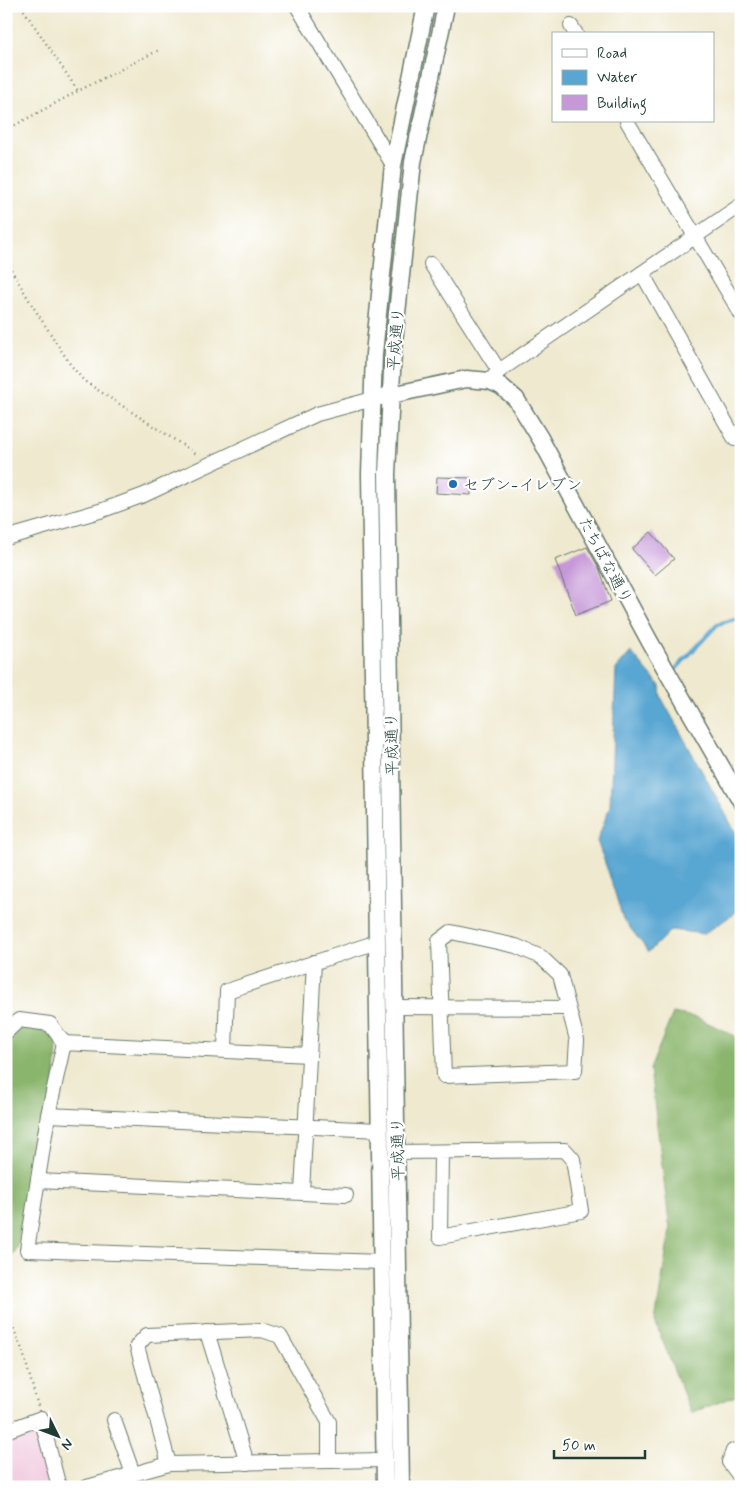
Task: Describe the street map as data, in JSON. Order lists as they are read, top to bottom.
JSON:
{
  "streets": {
    "street": ["平成通り", "たちばな通り"]
  },
  "crossings": [
    ["平成通り", "たちばな通り"]
  ],
  "places": ["セブン-イレブン"],
  "legend": ["Road", "Water", "Building"],
  "scale_bar": "50 m",
  "north": "bottom right"
}
